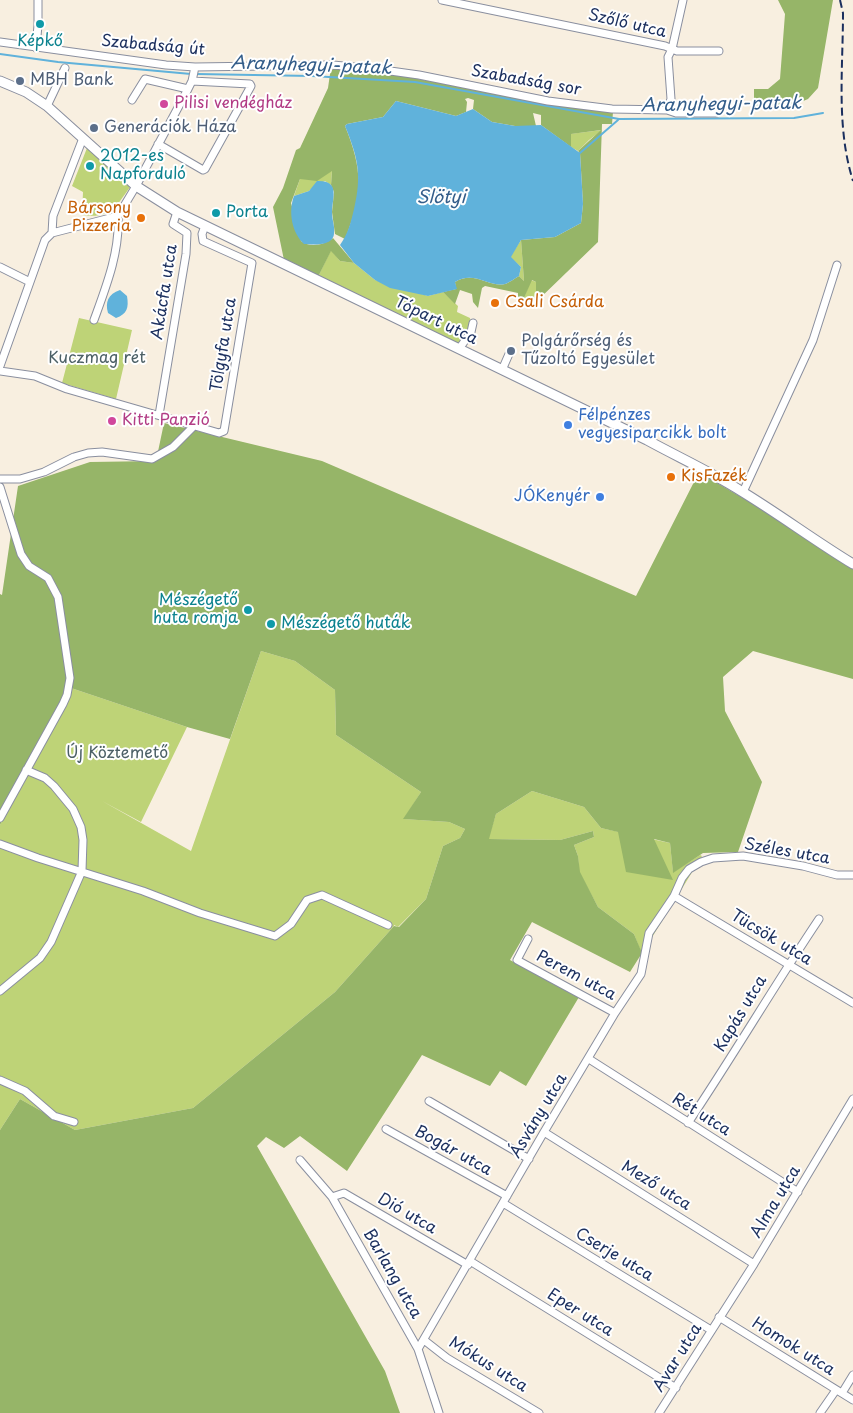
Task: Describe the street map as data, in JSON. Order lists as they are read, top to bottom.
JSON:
{
  "streets": {
    "main road": ["Tópart utca"],
    "street": [
      "Szőlő utca",
      "Szabadság út",
      "Szabadság sor",
      "Akácfa utca",
      "Tölgyfa utca",
      "Széles utca",
      "Tücsök utca",
      "Perem utca",
      "Kapás utca",
      "Rét utca",
      "Ásvány utca",
      "Bogár utca",
      "Mező utca",
      "Alma utca",
      "Dió utca",
      "Cserje utca",
      "Barlang utca",
      "Eper utca",
      "Homok utca",
      "Avar utca",
      "Mókus utca"
    ]
  },
  "crossings": [
    ["Szabadság út", "Szabadság sor"],
    ["Akácfa utca", "Tópart utca"],
    ["Széles utca", "Tücsök utca"],
    ["Széles utca", "Ásvány utca"],
    ["Tücsök utca", "Kapás utca"],
    ["Tücsök utca", "Ásvány utca"],
    ["Perem utca", "Ásvány utca"],
    ["Kapás utca", "Rét utca"],
    ["Rét utca", "Ásvány utca"],
    ["Rét utca", "Alma utca"],
    ["Ásvány utca", "Bogár utca"],
    ["Ásvány utca", "Mező utca"],
    ["Ásvány utca", "Dió utca"],
    ["Ásvány utca", "Cserje utca"],
    ["Ásvány utca", "Barlang utca"],
    ["Ásvány utca", "Eper utca"],
    ["Ásvány utca", "Mókus utca"],
    ["Bogár utca", "Cserje utca"],
    ["Mező utca", "Alma utca"],
    ["Alma utca", "Homok utca"],
    ["Alma utca", "Avar utca"],
    ["Dió utca", "Barlang utca"],
    ["Dió utca", "Eper utca"],
    ["Cserje utca", "Avar utca"],
    ["Eper utca", "Avar utca"],
    ["Homok utca", "Avar utca"]
  ],
  "water": ["Aranyhegyi-patak", "Slötyi"],
  "parks": ["Kuczmag rét", "Új Köztemető"],
  "places": [
    "Képkő",
    "MBH Bank",
    "Pilisi vendégház",
    "Generációk Háza",
    "2012-es Napforduló",
    "Porta",
    "Bársony Pizzeria",
    "Csali Csárda",
    "Polgárőrség és Tűzoltó Egyesület",
    "Kitti Panzió",
    "Félpénzes vegyesiparcikk bolt",
    "KisFazék",
    "JÓKenyér",
    "Mészégető huta romja",
    "Mészégető huták"
  ]
}
